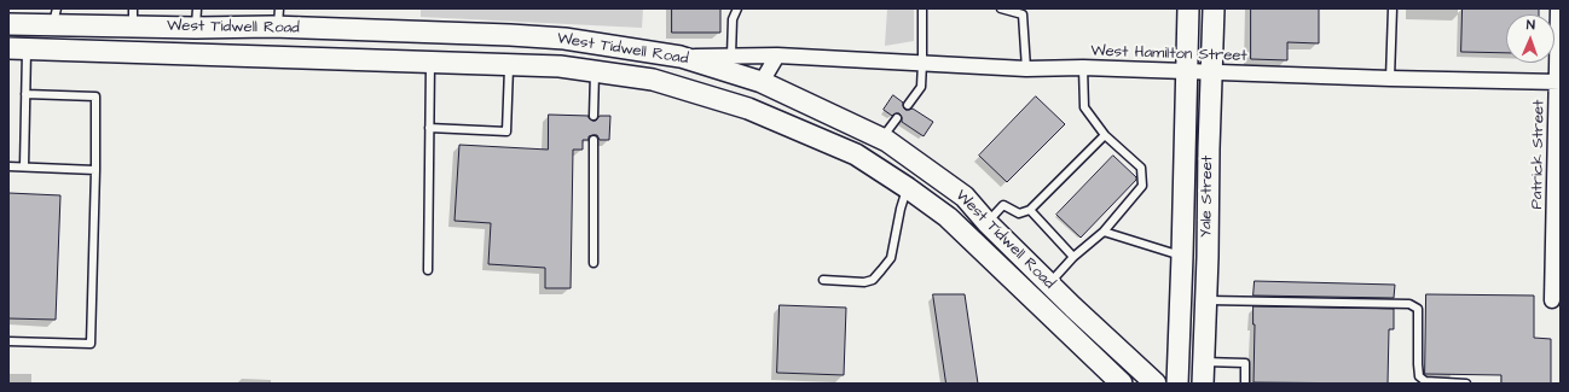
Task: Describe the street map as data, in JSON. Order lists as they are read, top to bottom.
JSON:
{
  "streets": {
    "main road": ["West Tidwell Road", "Yale Street"],
    "street": ["West Hamilton Street", "Patrick Street"]
  },
  "crossings": [
    ["West Tidwell Road", "West Hamilton Street"],
    ["West Hamilton Street", "Patrick Street"],
    ["West Hamilton Street", "Yale Street"]
  ],
  "north": "top"
}
